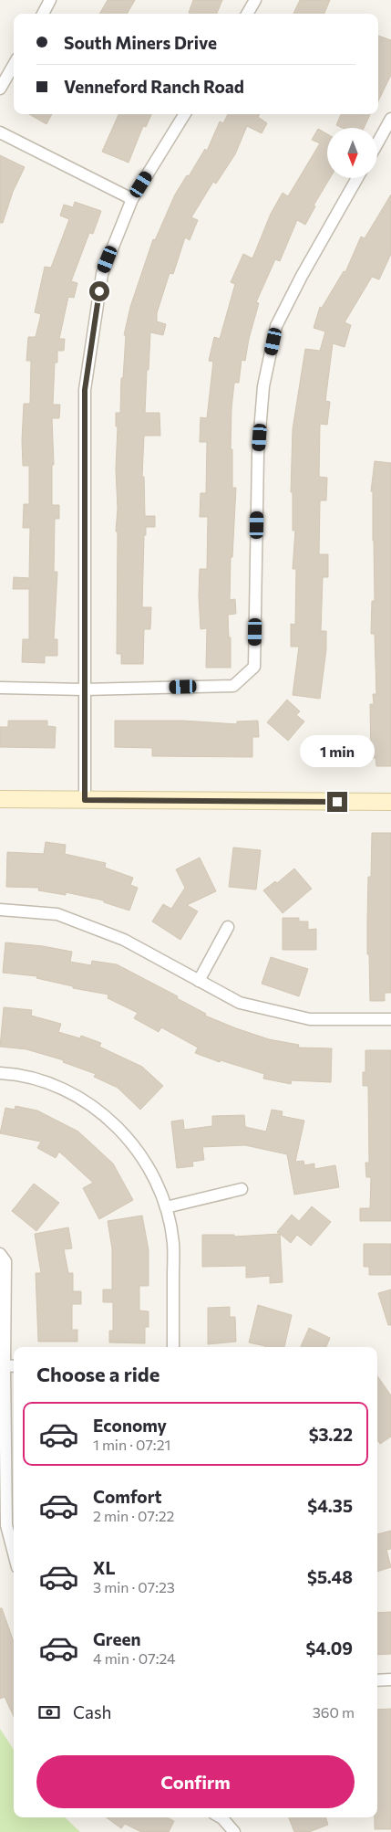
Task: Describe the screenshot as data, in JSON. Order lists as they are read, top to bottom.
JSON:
{
  "north": "bottom",
  "page": {
    "banner": ["South Miners Drive", "Venneford Ranch Road"],
    "bubble": "1 min",
    "heading": "Choose a ride",
    "list": [
      {
        "name": "Economy",
        "note": "1 min · 07:21",
        "value": "$3.22"
      },
      {
        "name": "Comfort",
        "note": "2 min · 07:22",
        "value": "$4.35"
      },
      {
        "name": "XL",
        "note": "3 min · 07:23",
        "value": "$5.48"
      },
      {
        "name": "Green",
        "note": "4 min · 07:24",
        "value": "$4.09"
      }
    ],
    "pay": ["Cash", "360 m"],
    "buttons": "Confirm"
  }
}
